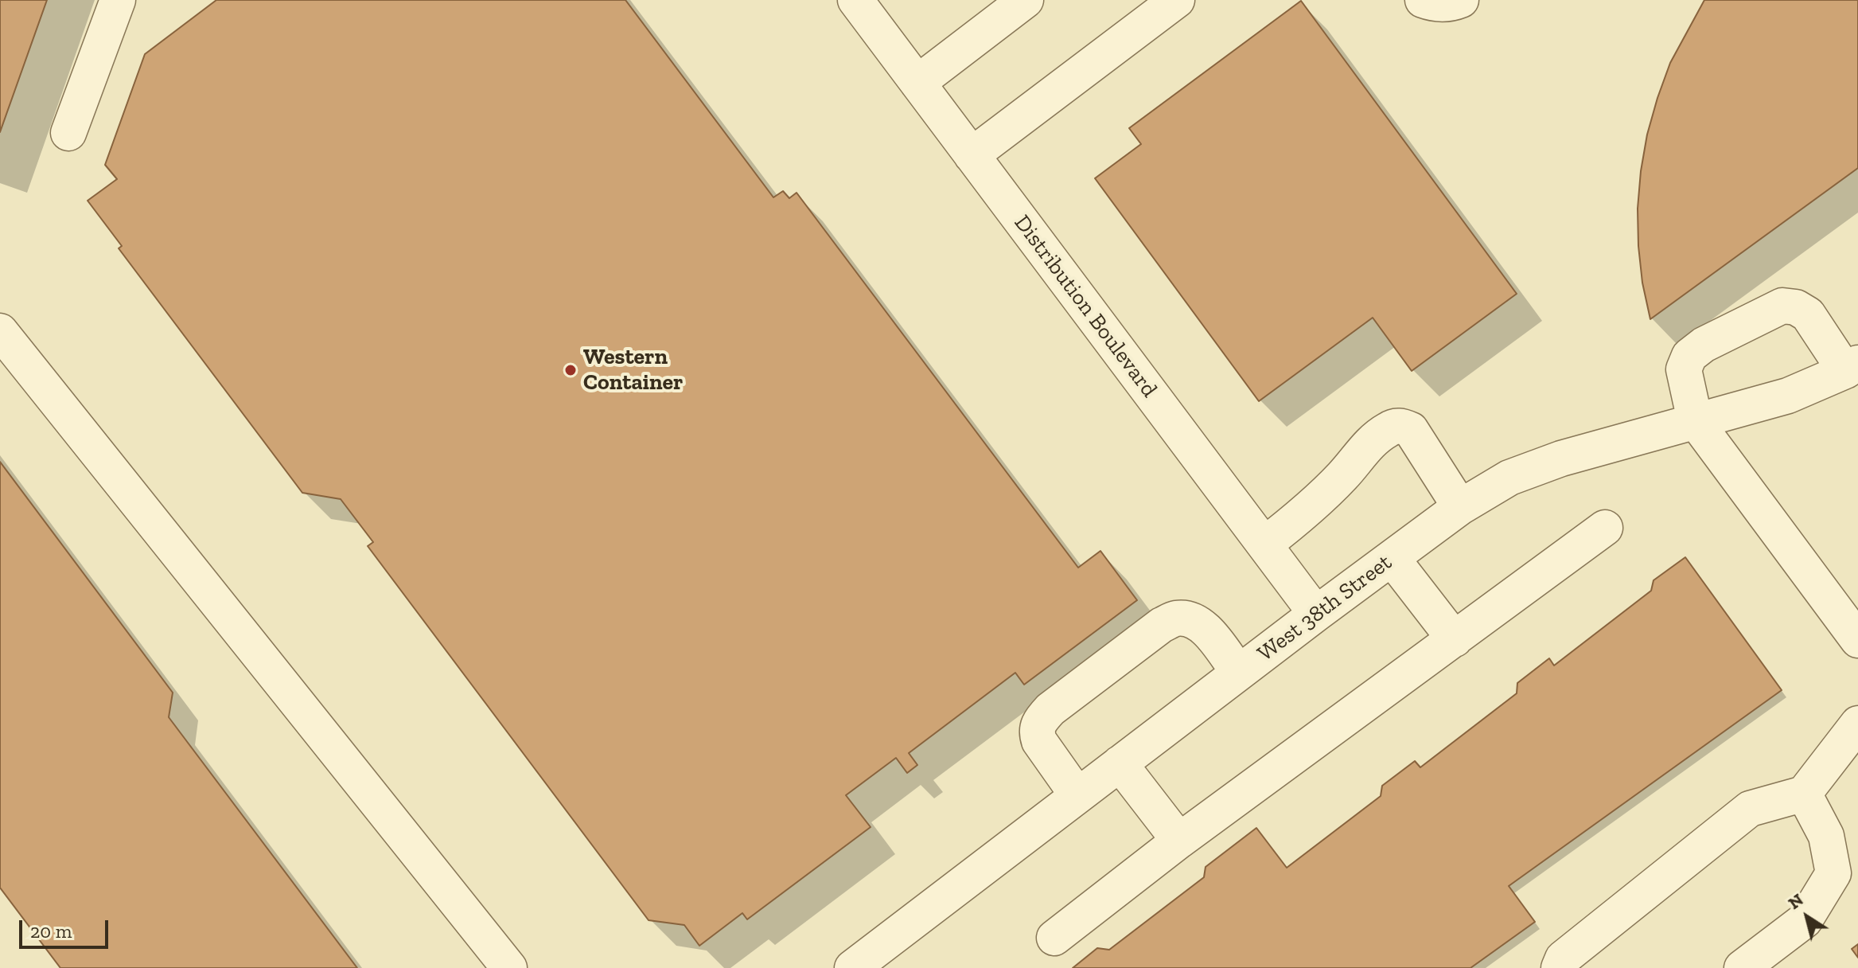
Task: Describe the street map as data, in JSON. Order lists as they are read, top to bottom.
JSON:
{
  "streets": {
    "street": ["Distribution Boulevard", "West 38th Street"]
  },
  "crossings": [
    ["Distribution Boulevard", "West 38th Street"]
  ],
  "places": ["Western Container"],
  "scale_bar": "20 m",
  "north": "top left"
}
